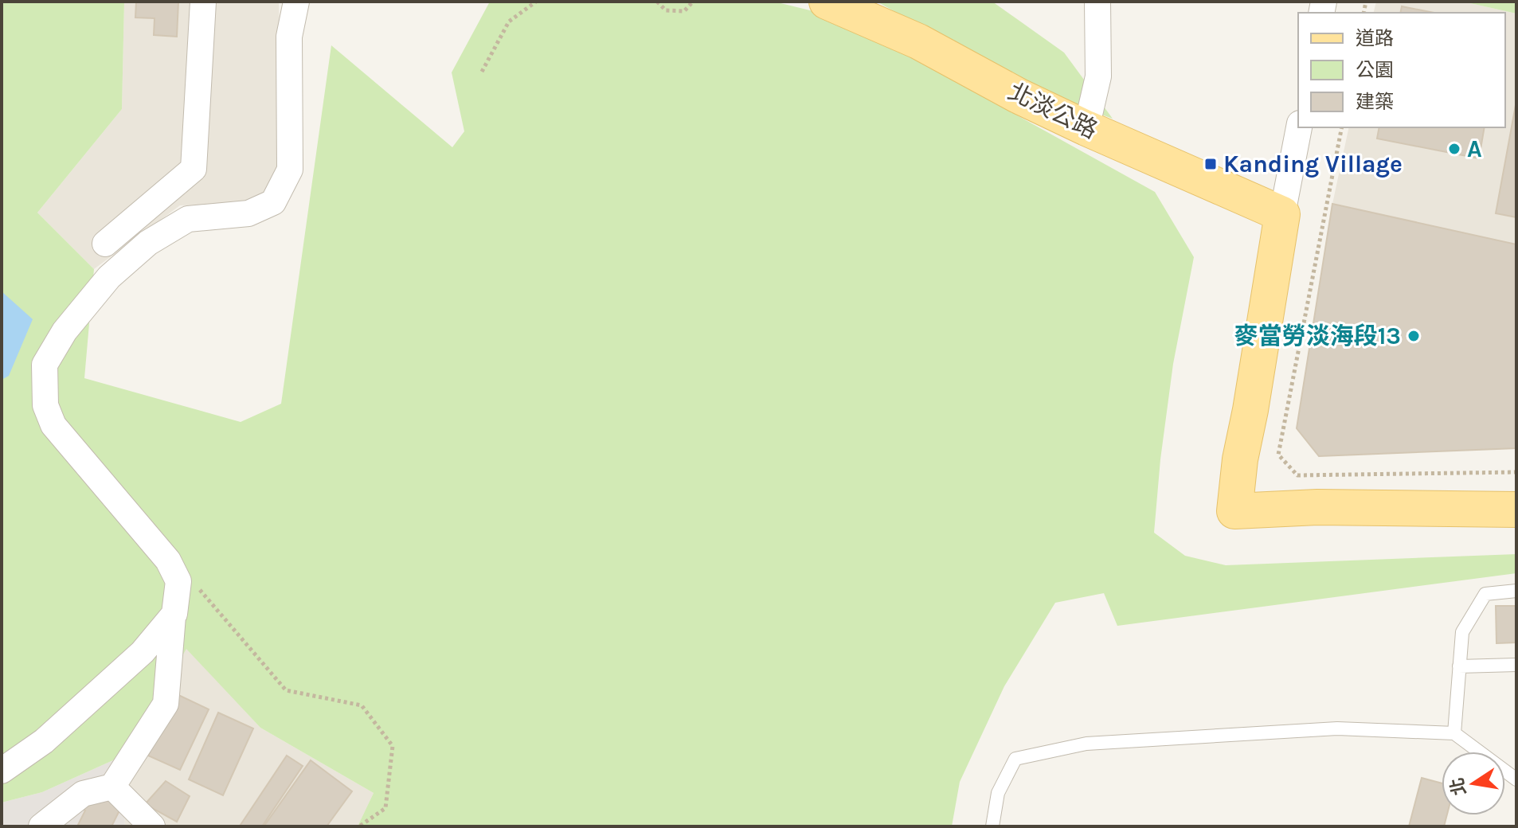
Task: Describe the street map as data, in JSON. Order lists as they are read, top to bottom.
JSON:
{
  "streets": {
    "main road": ["北淡公路"]
  },
  "places": {
    "other": ["A", "麥當勞淡海段13"],
    "transit": ["Kanding Village"]
  },
  "legend": ["道路", "公園", "建築"],
  "north": "left"
}
